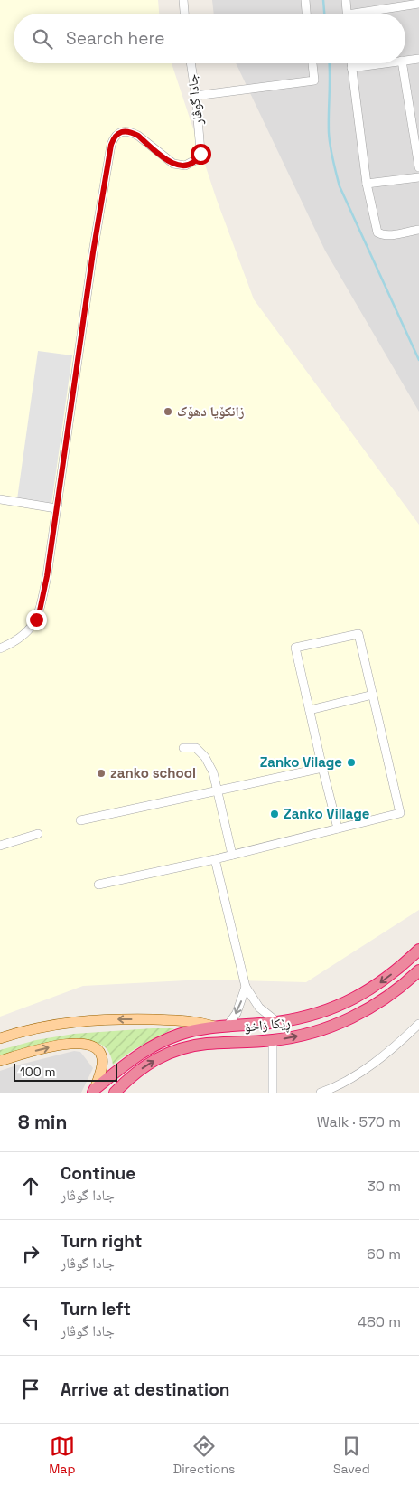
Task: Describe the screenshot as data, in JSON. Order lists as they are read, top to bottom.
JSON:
{
  "streets": {
    "highway": ["ڕێکا زاخۆ"],
    "street": ["جادا گوڤار"]
  },
  "places": [
    "زانکۆیا دهۆک",
    "Zanko Vilage",
    "zanko school",
    "Zanko Village"
  ],
  "scale_bar": "100 m",
  "page": {
    "search": "Search here",
    "scale": "100 m",
    "heading": ["8 min", "Walk · 570 m"],
    "list": [
      ["Continue", "جادا گوڤار", "30 m"],
      ["Turn right", "جادا گوڤار", "60 m"],
      ["Turn left", "جادا گوڤار", "480 m"],
      "Arrive at destination"
    ],
    "nav": ["Map", "Directions", "Saved"]
  }
}
